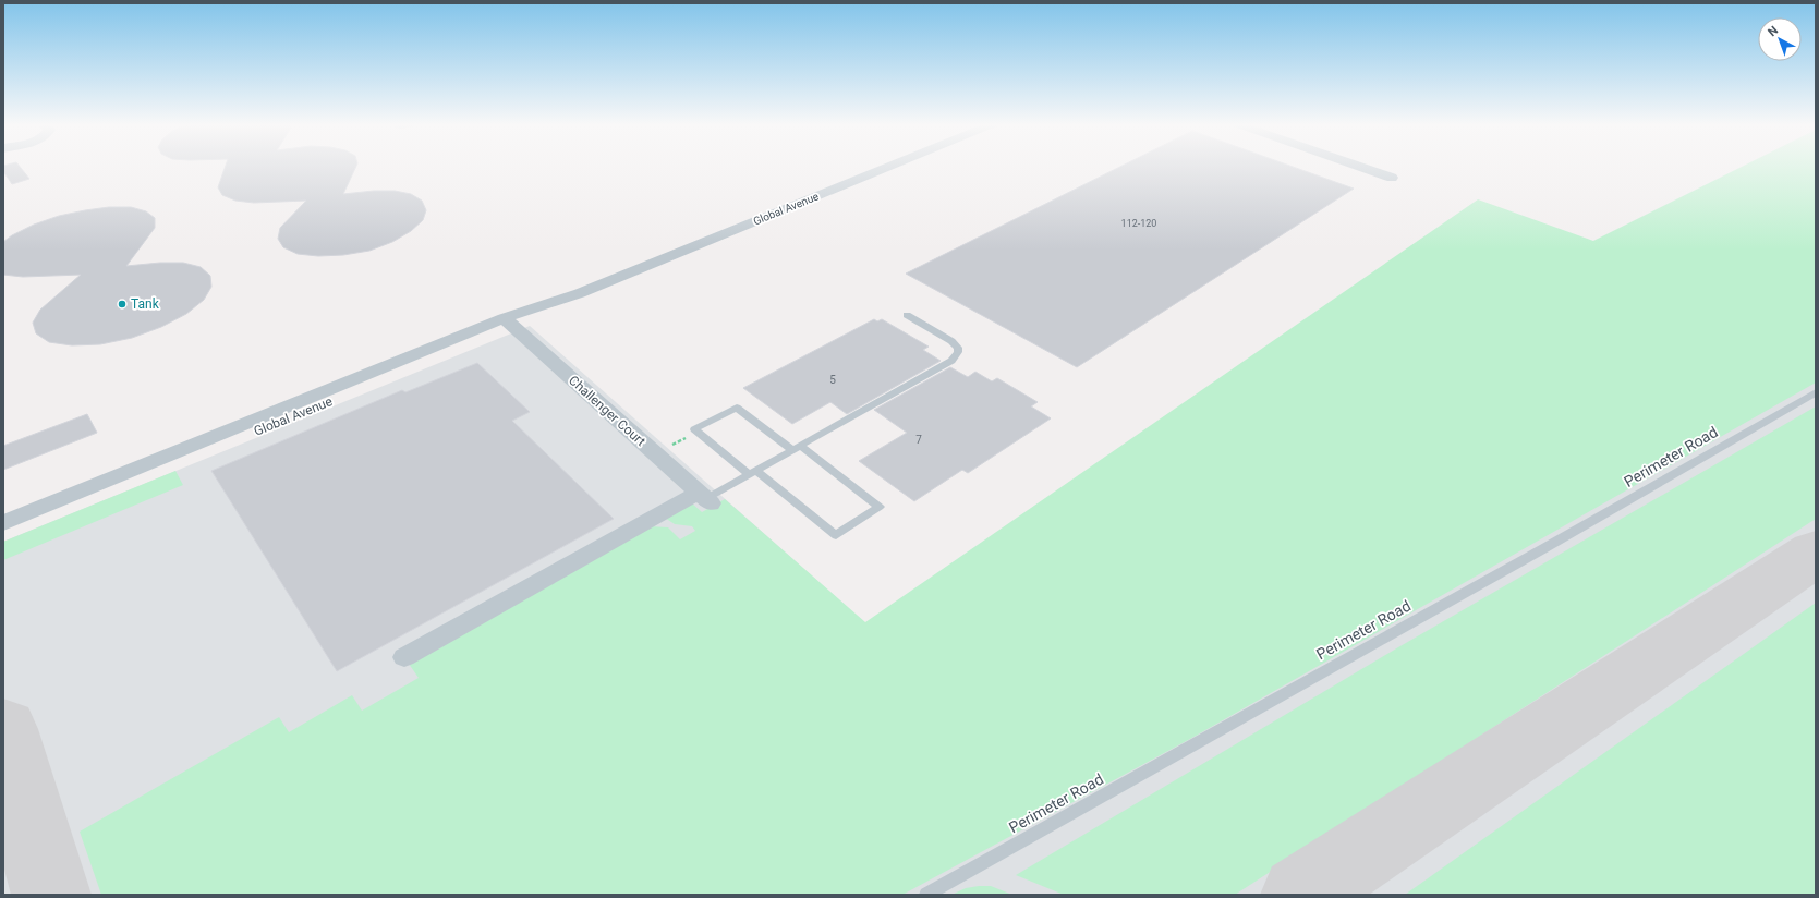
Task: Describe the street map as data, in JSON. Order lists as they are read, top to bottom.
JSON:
{
  "streets": {
    "street": ["Global Avenue", "Challenger Court"],
    "lane": ["Perimeter Road"]
  },
  "crossings": [
    ["Global Avenue", "Challenger Court"]
  ],
  "places": ["Tank"],
  "house_numbers": ["112-120", "5", "7"],
  "north": "top left"
}
